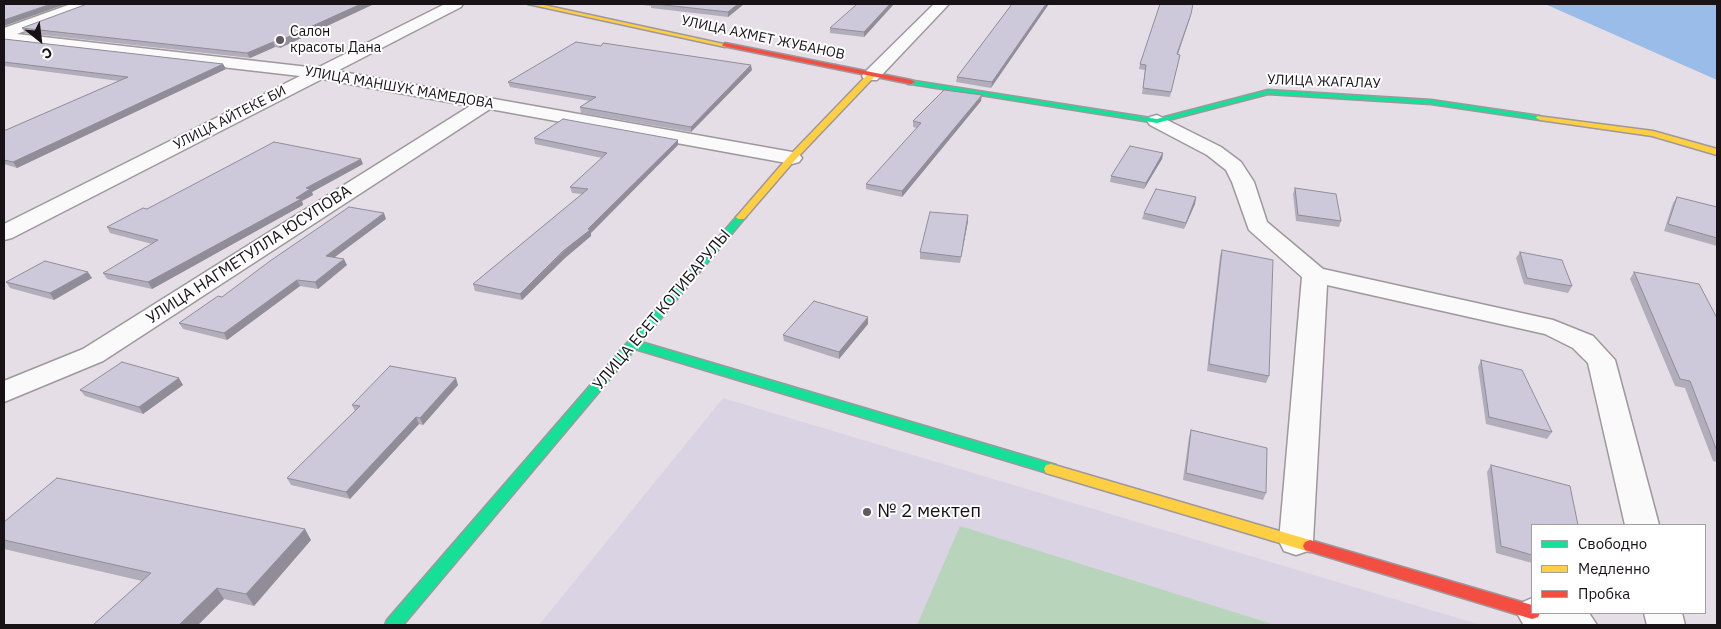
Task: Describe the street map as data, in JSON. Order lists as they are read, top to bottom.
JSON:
{
  "streets": {
    "street": [
      "УЛИЦА АХМЕТ ЖУБАНОВ",
      "УЛИЦА ЖАГАЛАУ",
      "УЛИЦА МАНШУК МАМЕДОВА",
      "УЛИЦА АЙТЕКЕ БИ",
      "УЛИЦА НАГМЕТУЛЛА ЮСУПОВА",
      "УЛИЦА ЕСЕТ КОТИБАРУЛЫ"
    ]
  },
  "crossings": [
    ["УЛИЦА АХМЕТ ЖУБАНОВ", "УЛИЦА ЖАГАЛАУ"],
    ["УЛИЦА АХМЕТ ЖУБАНОВ", "УЛИЦА ЕСЕТ КОТИБАРУЛЫ"],
    ["УЛИЦА ЖАГАЛАУ", "УЛИЦА ЕСЕТ КОТИБАРУЛЫ"],
    ["УЛИЦА МАНШУК МАМЕДОВА", "УЛИЦА АЙТЕКЕ БИ"],
    ["УЛИЦА МАНШУК МАМЕДОВА", "УЛИЦА НАГМЕТУЛЛА ЮСУПОВА"],
    ["УЛИЦА МАНШУК МАМЕДОВА", "УЛИЦА ЕСЕТ КОТИБАРУЛЫ"]
  ],
  "places": ["Салон красоты Дана", "№ 2 мектеп"],
  "legend": ["Свободно", "Медленно", "Пробка"],
  "north": "bottom right"
}
